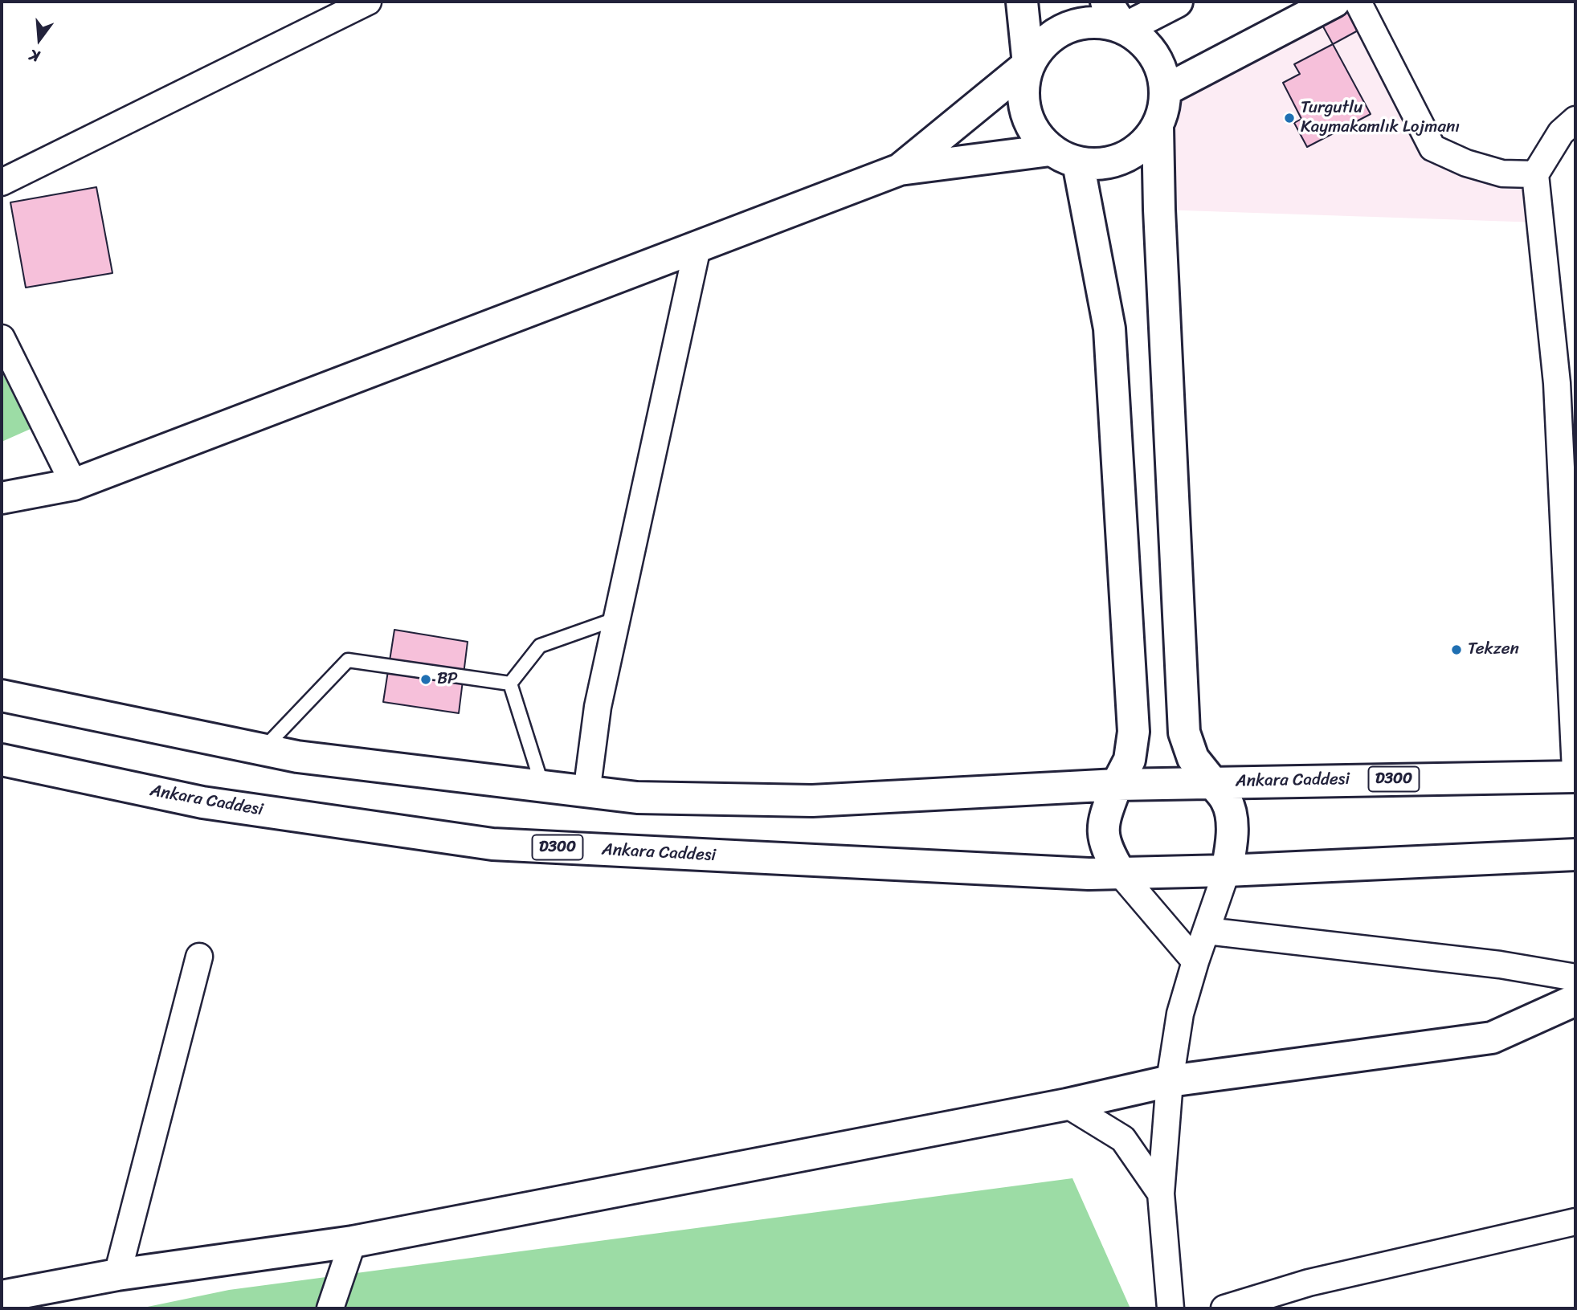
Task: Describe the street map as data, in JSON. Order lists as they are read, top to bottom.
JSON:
{
  "streets": {
    "main road": ["D300", "Ankara Caddesi"]
  },
  "places": ["Turgutlu Kaymakamlık Lojmanı", "Tekzen", "BP"],
  "north": "bottom"
}
